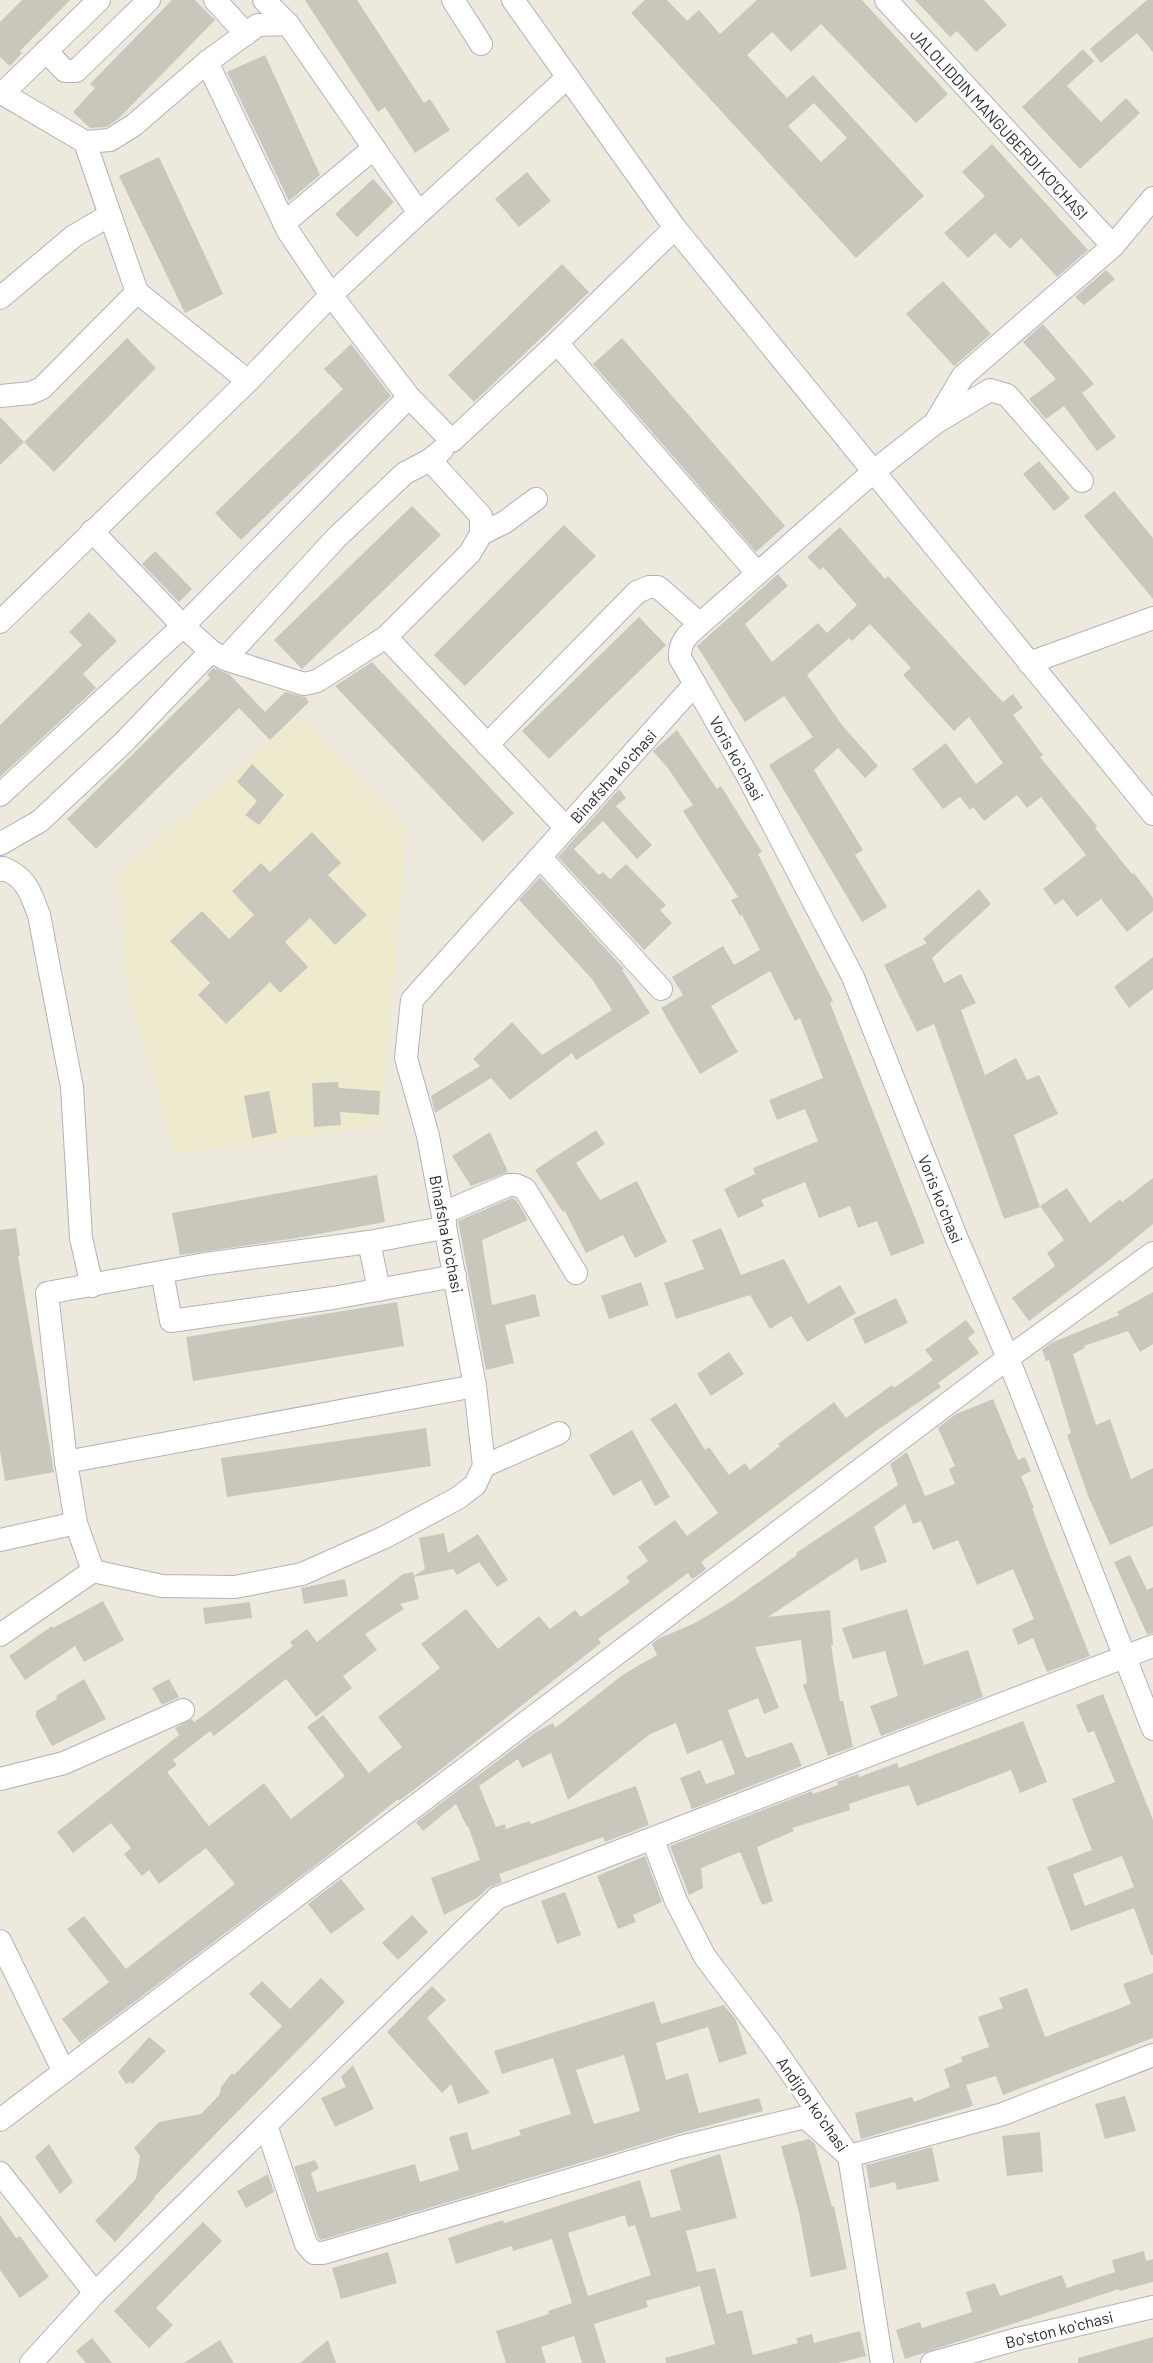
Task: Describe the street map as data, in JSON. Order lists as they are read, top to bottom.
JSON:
{
  "streets": {
    "street": [
      "JALOLIDDIN MANGUBERDI KO'CHASI",
      "Voris koʻchasi",
      "Binafsha koʻchasi",
      "Andijon koʻchasi",
      "Boʻston koʻchasi"
    ]
  },
  "crossings": [
    ["Voris koʻchasi", "Binafsha koʻchasi"]
  ]
}
